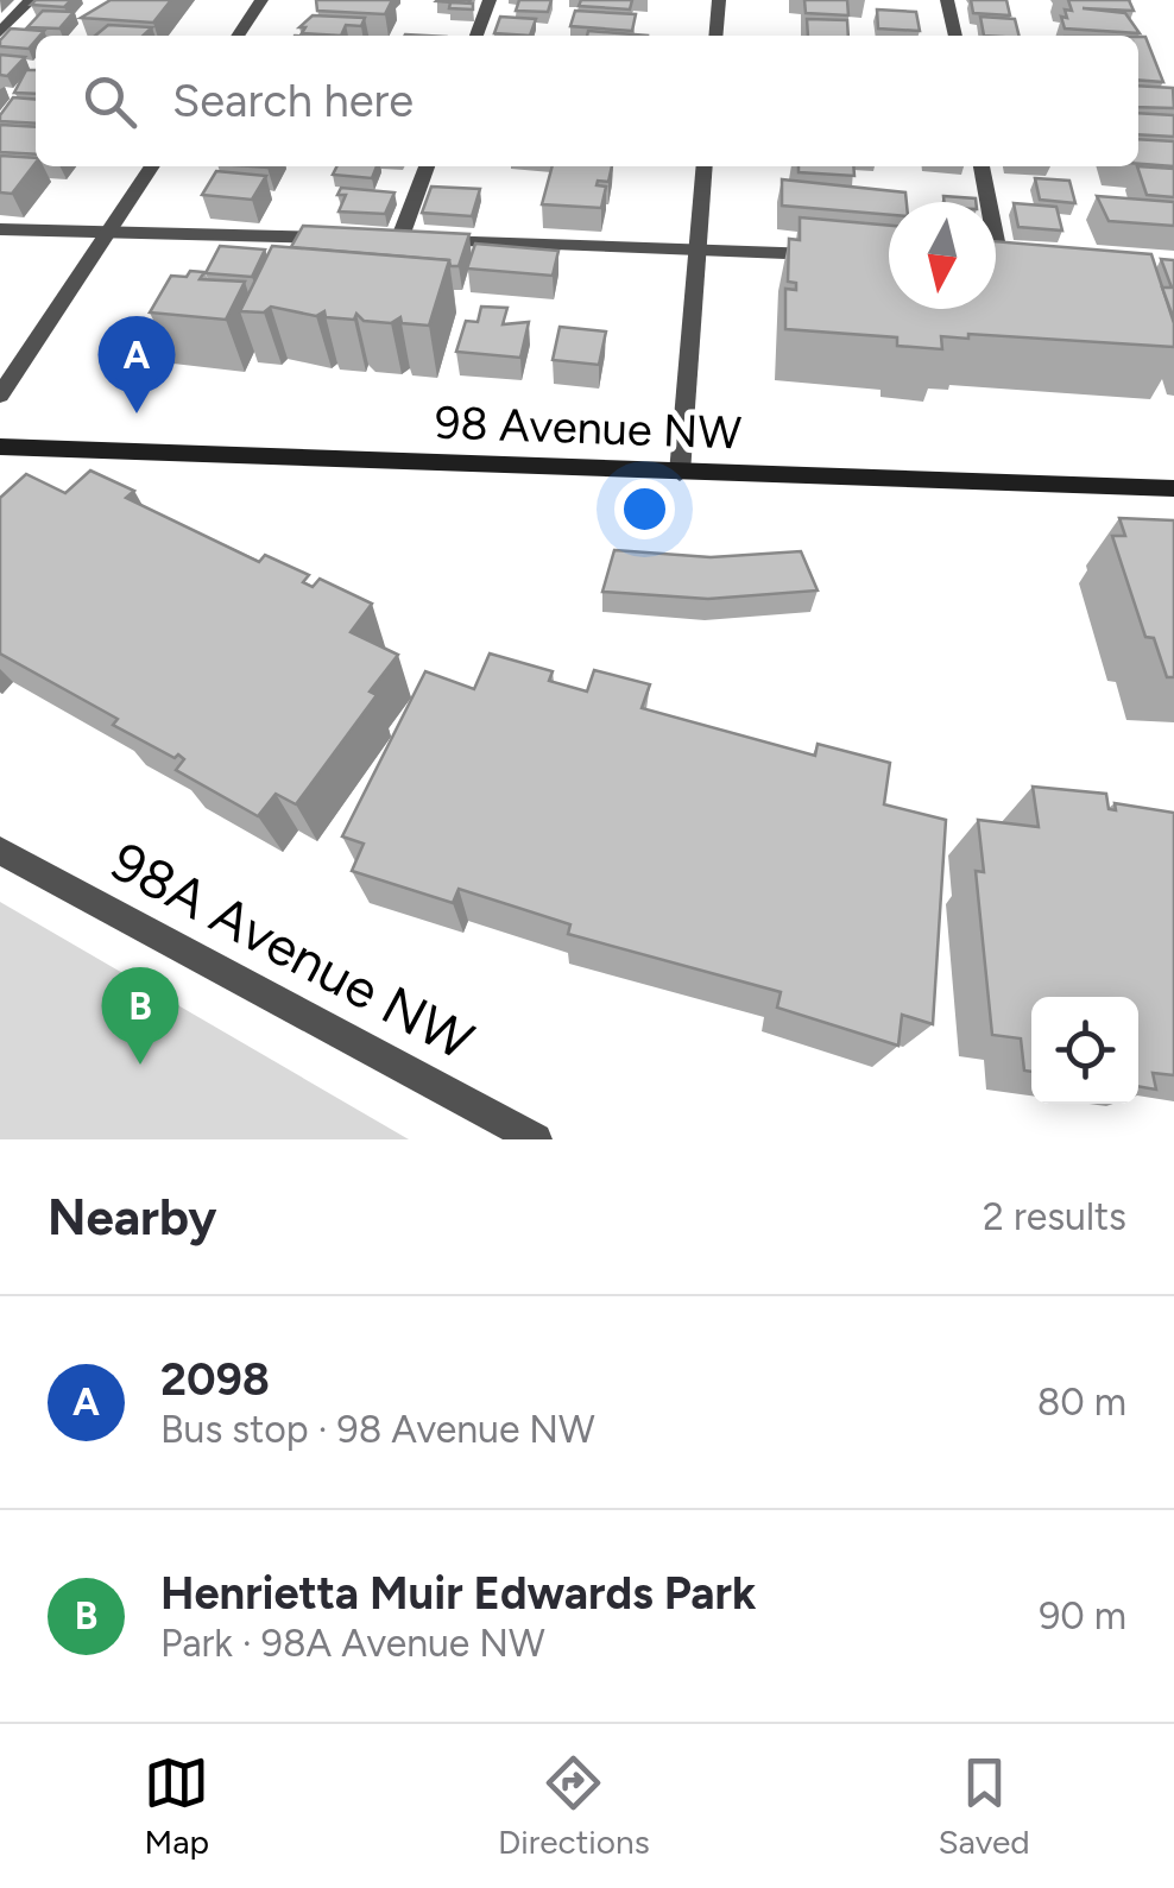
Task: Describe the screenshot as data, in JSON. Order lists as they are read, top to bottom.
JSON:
{
  "streets": {
    "main road": ["98 Avenue NW"],
    "street": ["98A Avenue NW"]
  },
  "north": "bottom",
  "page": {
    "search": "Search here",
    "pins": ["A", "B"],
    "heading": ["Nearby", "2 results"],
    "list": [
      {
        "mark": "A",
        "name": "2098",
        "note": "Bus stop · 98 Avenue NW",
        "value": "80 m"
      },
      {
        "mark": "B",
        "name": "Henrietta Muir Edwards Park",
        "note": "Park · 98A Avenue NW",
        "value": "90 m"
      }
    ],
    "nav": ["Map", "Directions", "Saved"]
  }
}
